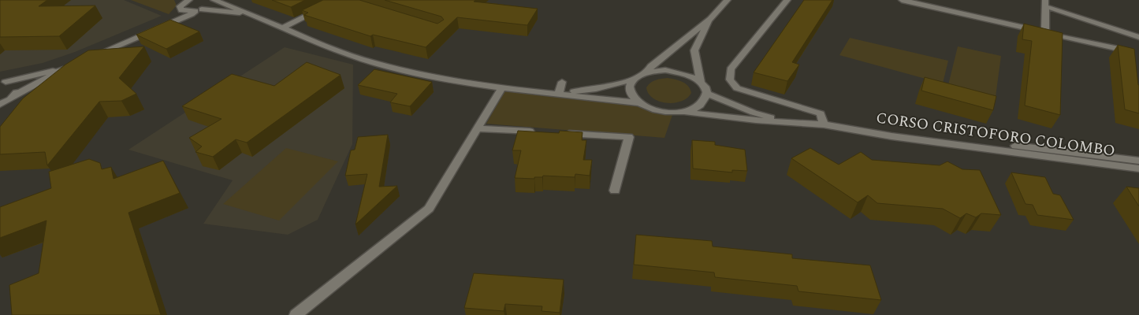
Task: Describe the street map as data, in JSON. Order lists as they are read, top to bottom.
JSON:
{
  "streets": {
    "street": ["CORSO CRISTOFORO COLOMBO"]
  }
}
